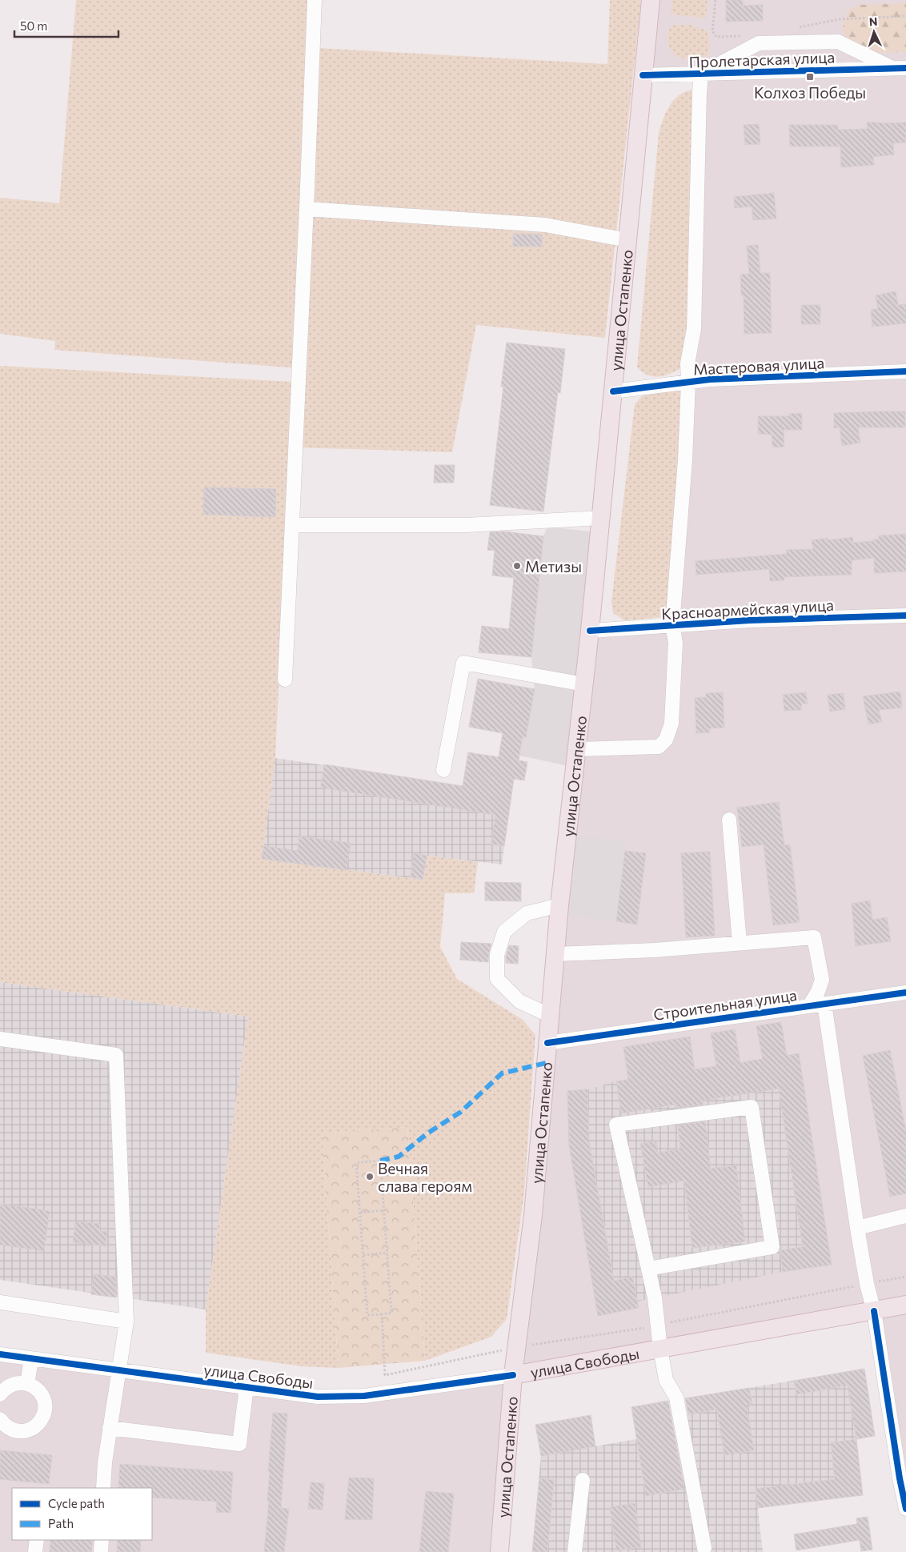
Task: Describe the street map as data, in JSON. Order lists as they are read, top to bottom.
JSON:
{
  "streets": {
    "main road": ["улица Остапенко", "улица Свободы"],
    "street": [
      "Пролетарская улица",
      "Мастеровая улица",
      "Красноармейская улица",
      "Строительная улица"
    ]
  },
  "crossings": [
    ["Пролетарская улица", "улица Остапенко"],
    ["улица Остапенко", "Мастеровая улица"],
    ["улица Остапенко", "Красноармейская улица"],
    ["улица Остапенко", "Строительная улица"],
    ["улица Остапенко", "улица Свободы"]
  ],
  "places": {
    "transit": ["Колхоз Победы"],
    "other": ["Метизы", "Вечная слава героям"]
  },
  "legend": ["Cycle path", "Path"],
  "scale_bar": "50 m",
  "north": "top"
}
